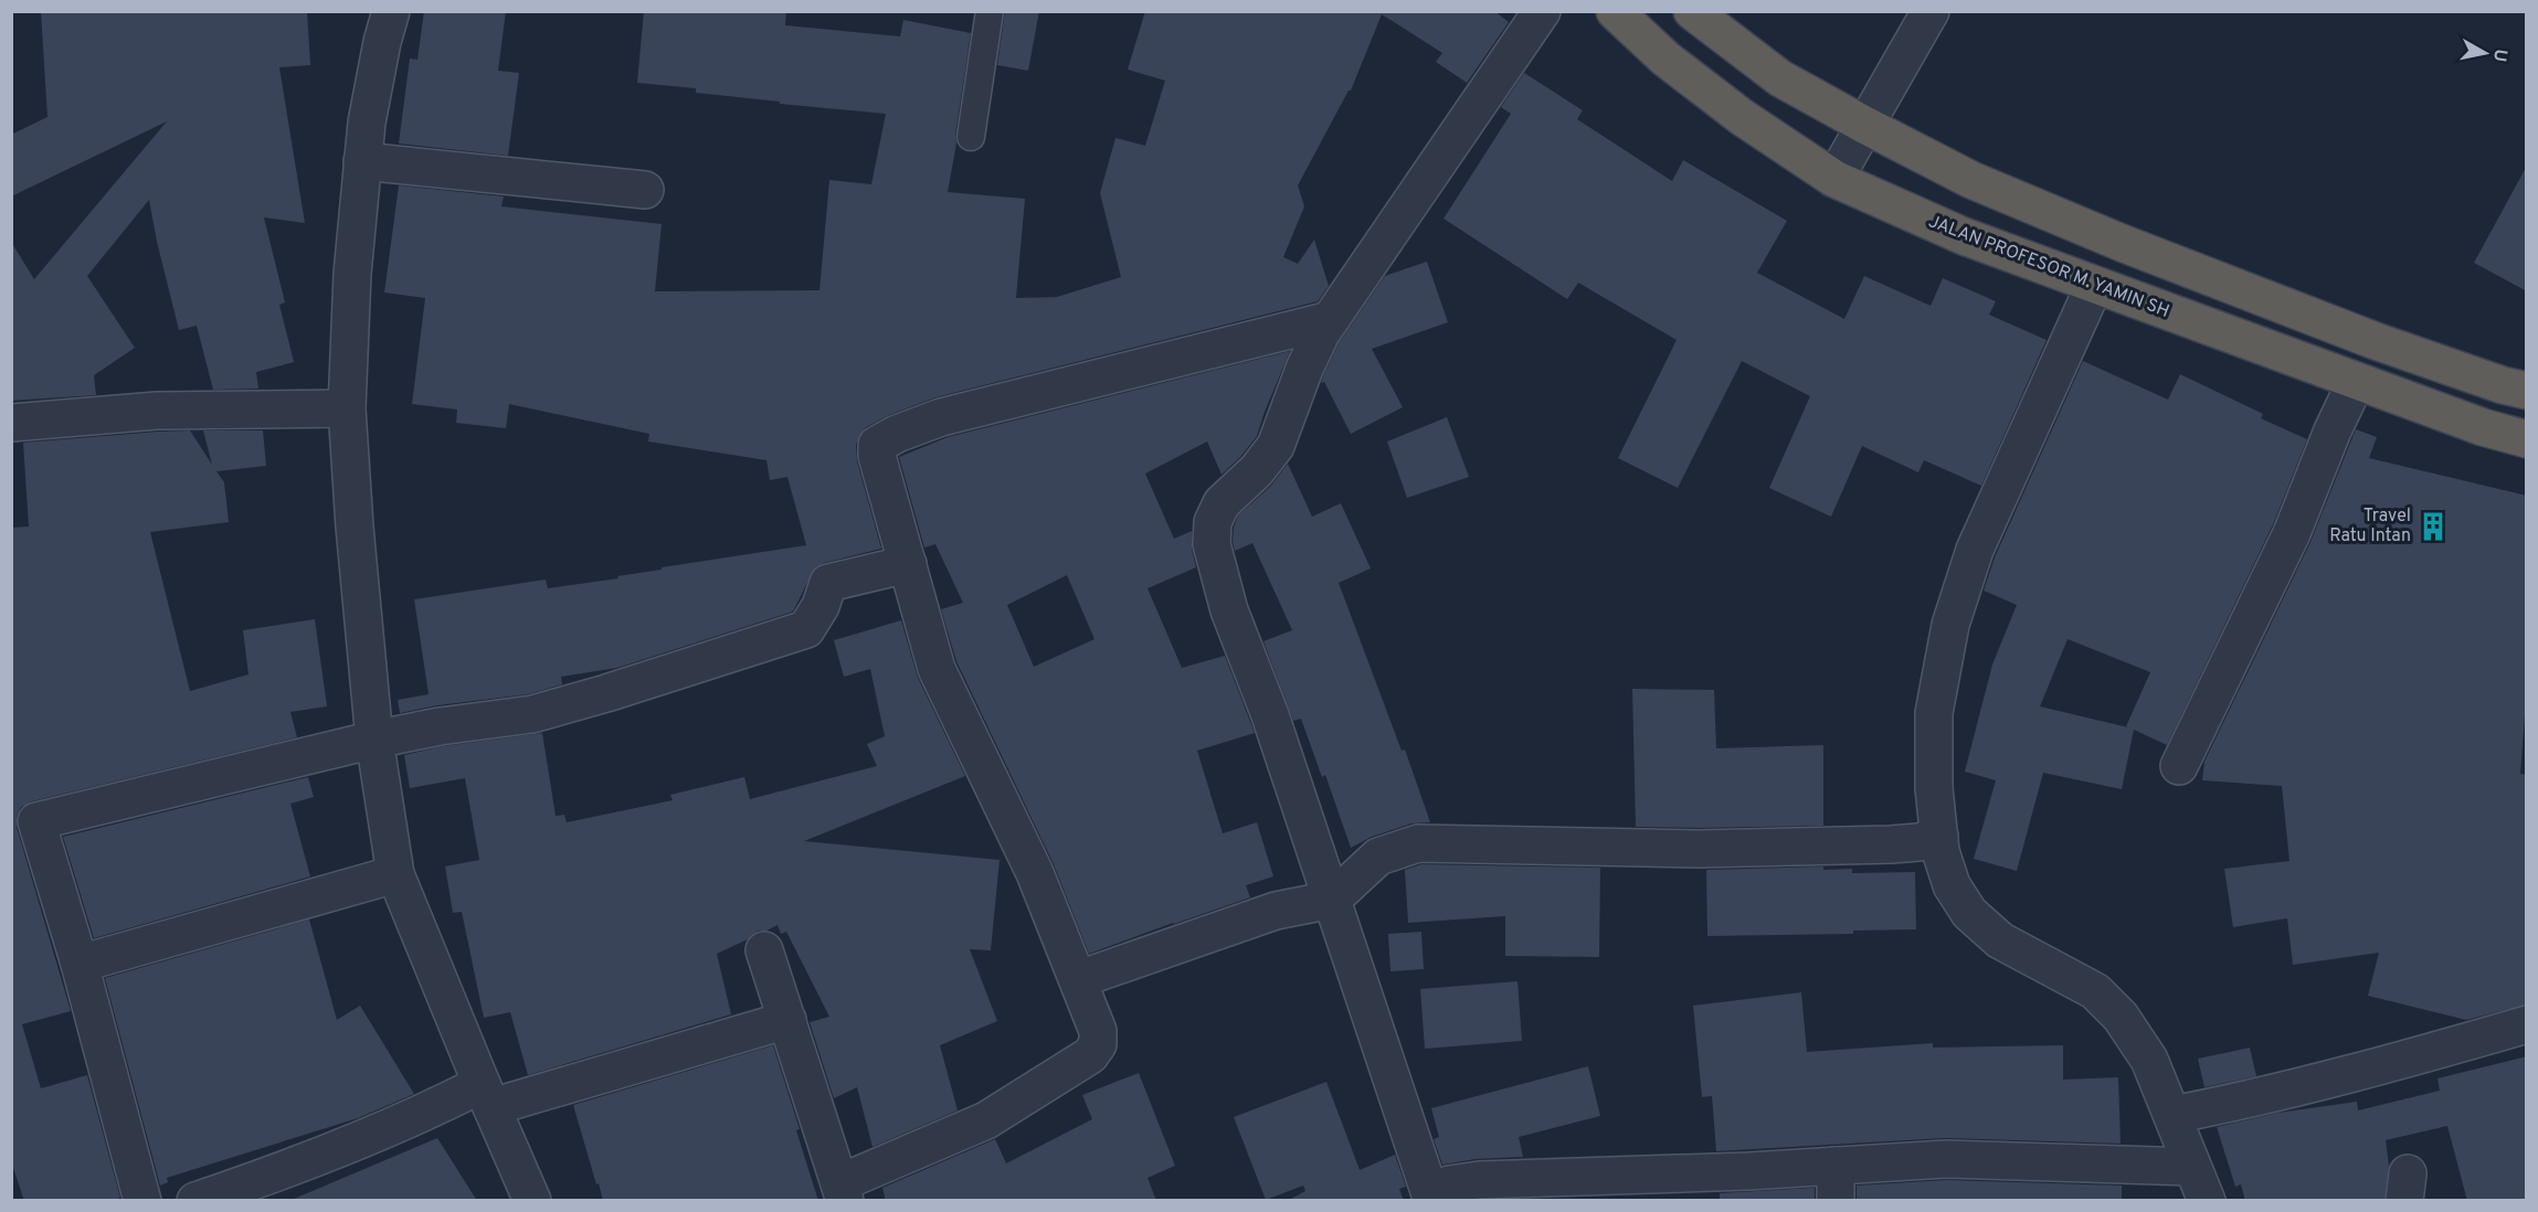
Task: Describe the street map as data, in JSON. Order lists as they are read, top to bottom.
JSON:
{
  "streets": {
    "highway": ["JALAN PROFESOR M. YAMIN SH"]
  },
  "places": {
    "building": ["Travel Ratu Intan"]
  },
  "north": "right"
}
